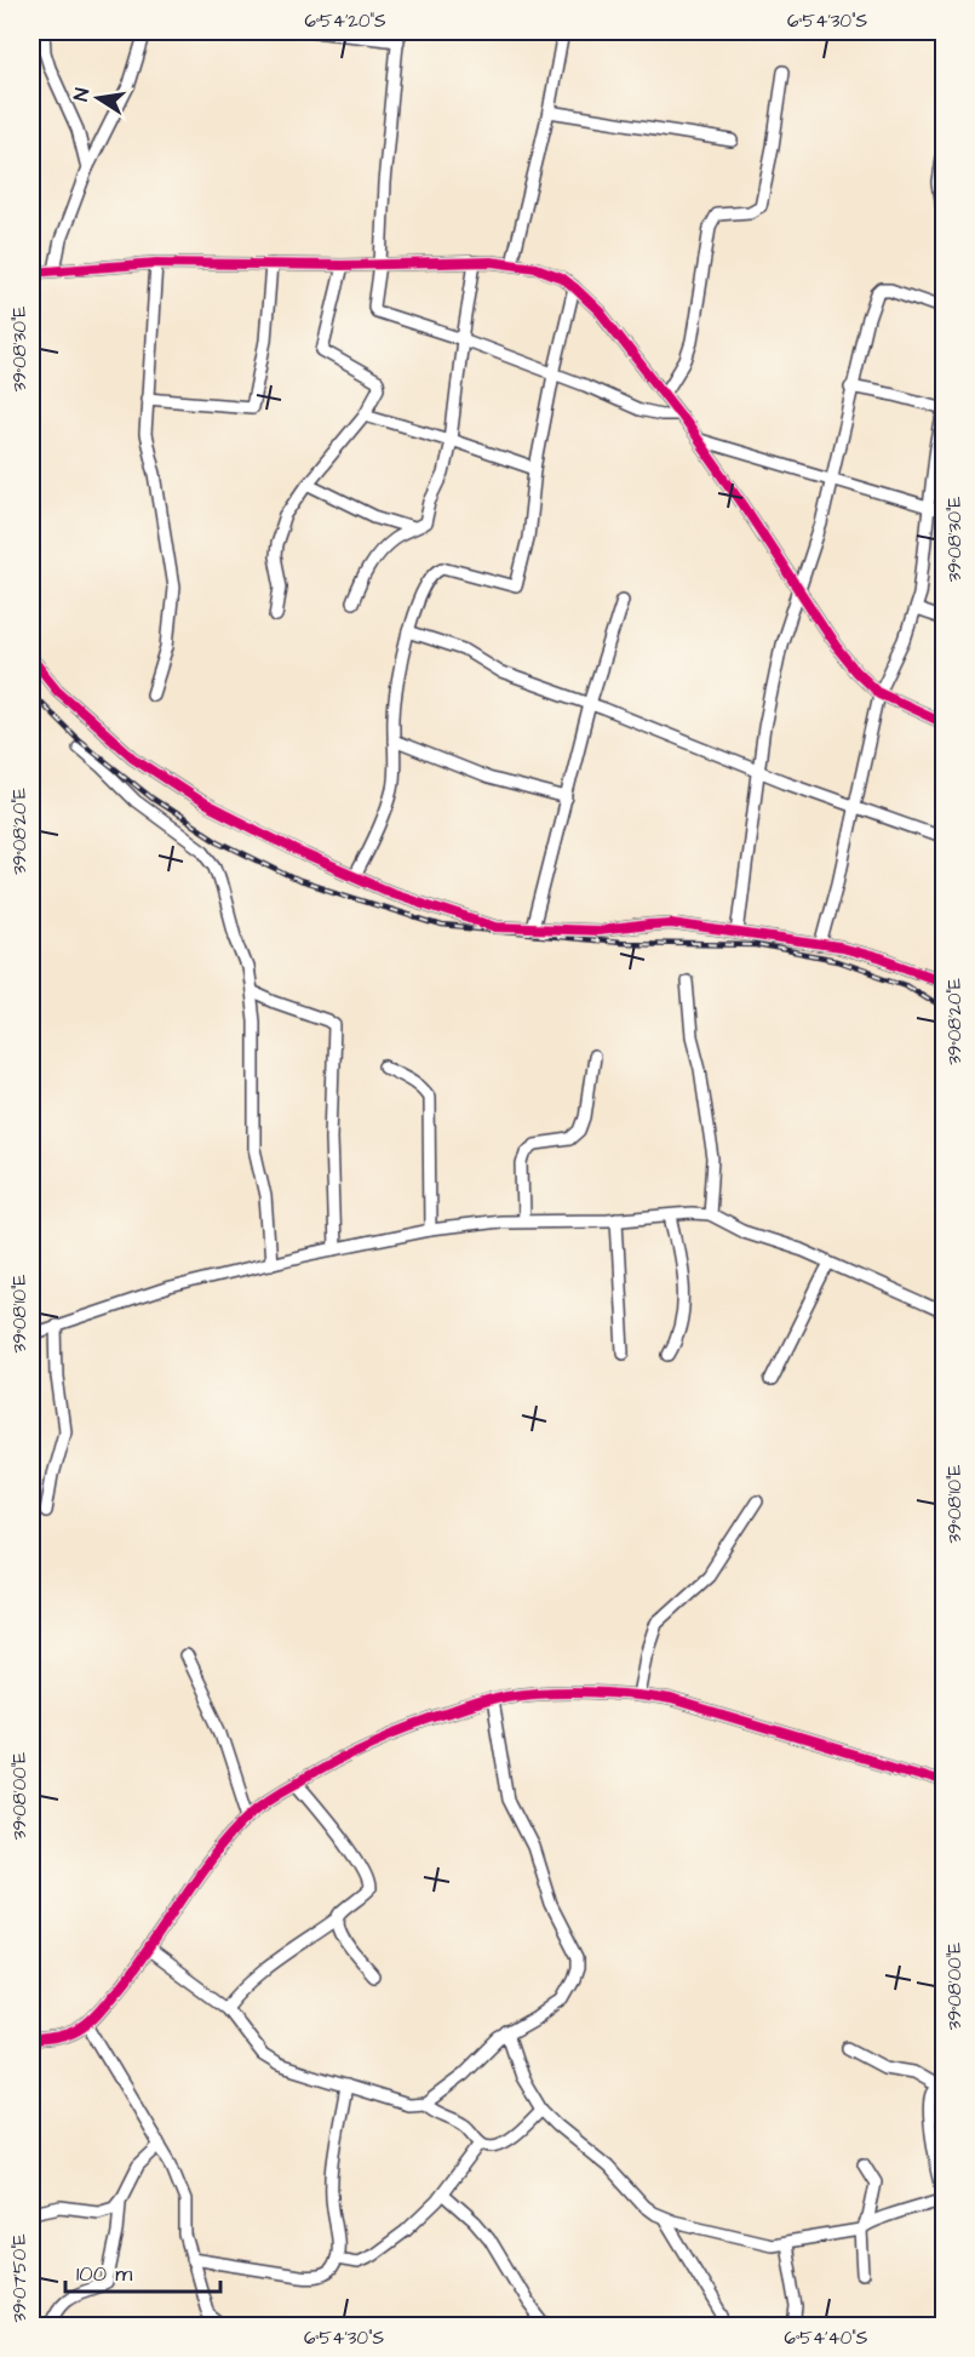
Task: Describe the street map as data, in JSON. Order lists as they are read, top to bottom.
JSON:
{
  "scale_bar": "100 m",
  "north": "left",
  "coordinates": [
    "6°54'20\"S",
    "6°54'30\"S",
    "39°08'30\"E",
    "39°08'20\"E",
    "39°08'10\"E",
    "39°08'00\"E",
    "39°07'50\"E",
    "6°54'40\"S"
  ]
}
